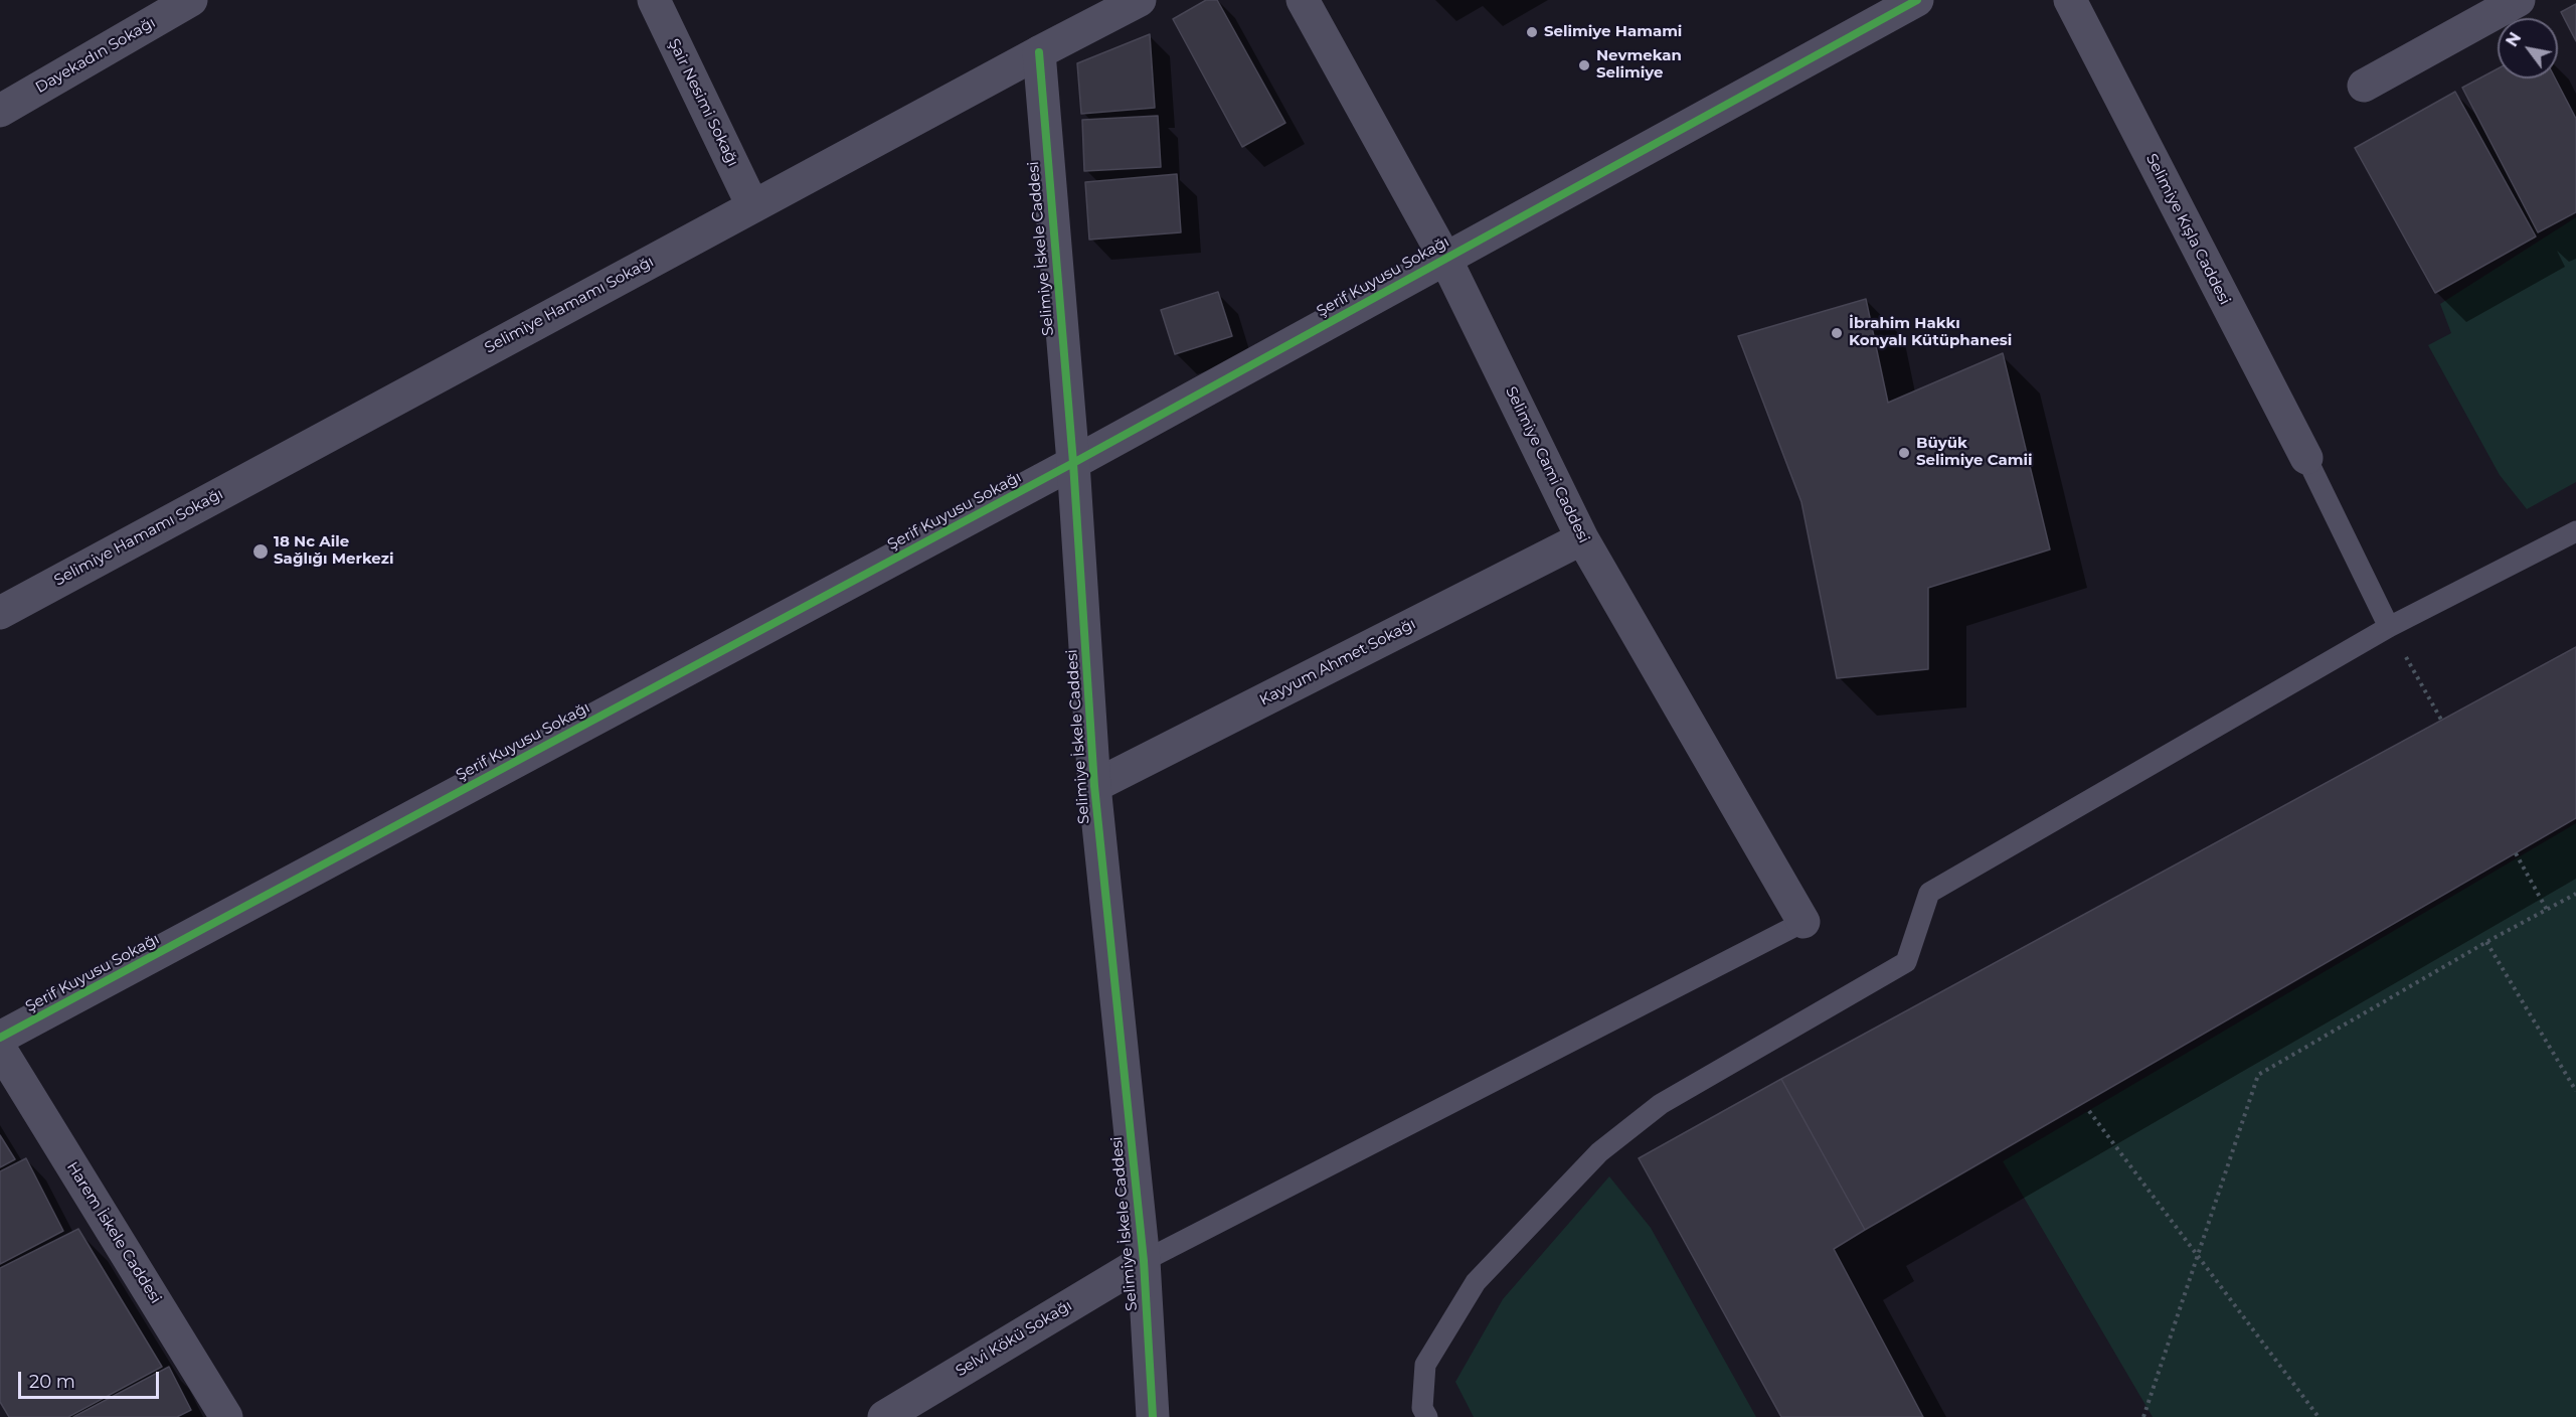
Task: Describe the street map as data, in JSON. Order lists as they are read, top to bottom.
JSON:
{
  "streets": {
    "street": [
      "Dayekadın Sokağı",
      "Şair Nesimi Sokağı",
      "Selimiye Kışla Caddesi",
      "Selimiye İskele Caddesi",
      "Şerif Kuyusu Sokağı",
      "Selimiye Hamamı Sokağı",
      "Selimiye Cami Caddesi",
      "Kayyum Ahmet Sokağı",
      "Harem İskele Caddesi",
      "Selvi Kökü Sokağı"
    ]
  },
  "crossings": [
    ["Şair Nesimi Sokağı", "Selimiye Hamamı Sokağı"],
    ["Selimiye İskele Caddesi", "Şerif Kuyusu Sokağı"],
    ["Selimiye İskele Caddesi", "Selimiye Hamamı Sokağı"],
    ["Selimiye İskele Caddesi", "Kayyum Ahmet Sokağı"],
    ["Selimiye İskele Caddesi", "Selvi Kökü Sokağı"],
    ["Şerif Kuyusu Sokağı", "Selimiye Cami Caddesi"],
    ["Selimiye Cami Caddesi", "Kayyum Ahmet Sokağı"]
  ],
  "places": [
    "Selimiye Hamami",
    "Nevmekan Selimiye",
    "İbrahim Hakkı Konyalı Kütüphanesi",
    "Büyük Selimiye Camii",
    "18 Nc Aile Sağlığı Merkezi"
  ],
  "scale_bar": "20 m",
  "north": "top left"
}
